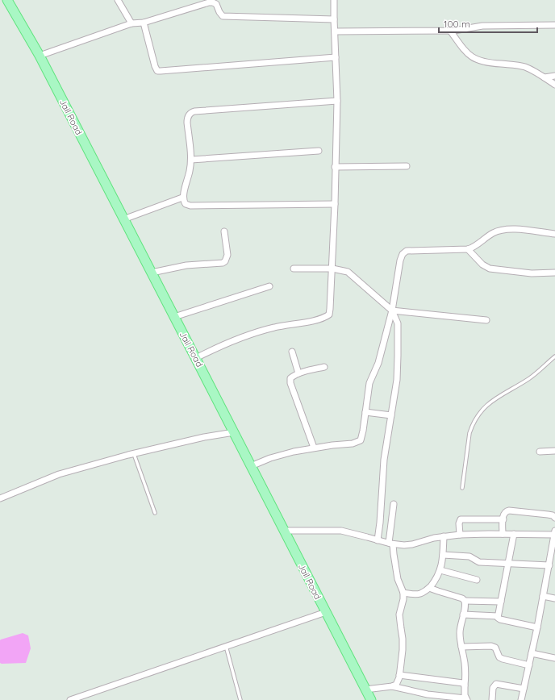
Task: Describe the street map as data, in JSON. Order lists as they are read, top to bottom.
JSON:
{
  "streets": {
    "main road": ["Jail Road"]
  },
  "scale_bar": "100 m"
}
